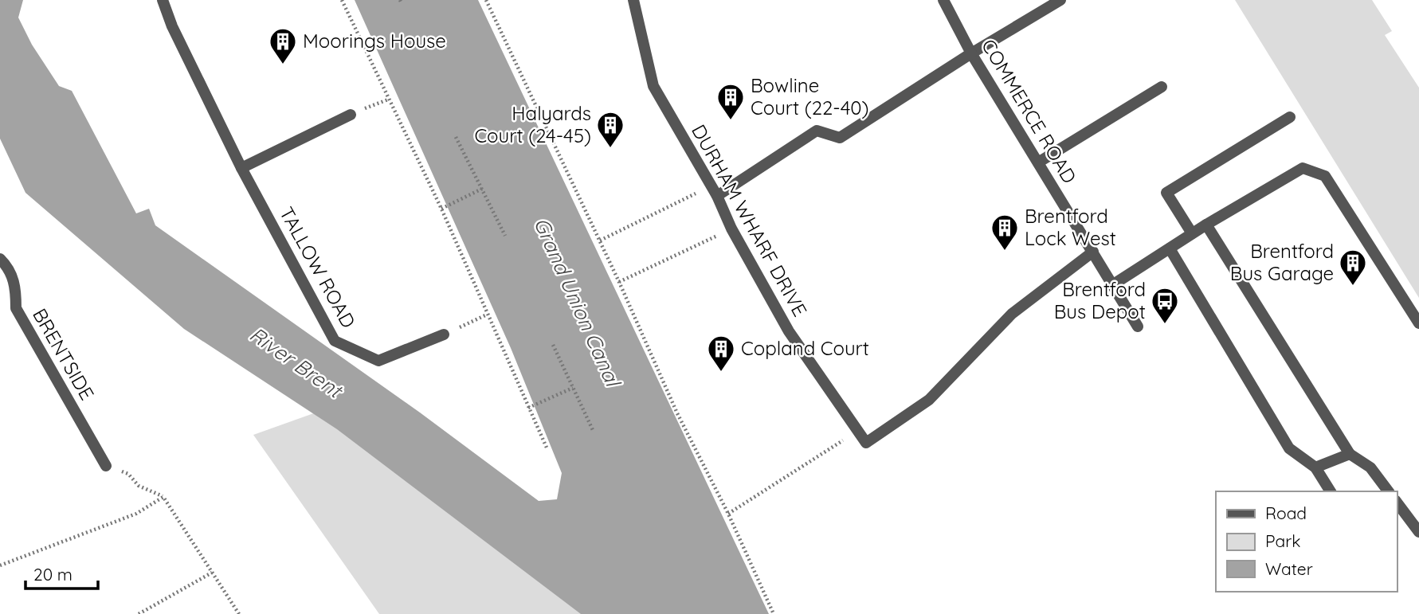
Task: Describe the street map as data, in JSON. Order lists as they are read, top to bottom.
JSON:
{
  "streets": {
    "street": [
      "COMMERCE ROAD",
      "DURHAM WHARF DRIVE",
      "TALLOW ROAD",
      "BRENTSIDE"
    ]
  },
  "crossings": [
    ["COMMERCE ROAD", "DURHAM WHARF DRIVE"]
  ],
  "water": ["Grand Union Canal", "River Brent"],
  "places": {
    "building": [
      "Moorings House",
      "Bowline Court (22-40)",
      "Halyards Court (24-45)",
      "Brentford Lock West",
      "Brentford Bus Garage",
      "Copland Court"
    ],
    "bus stop": ["Brentford Bus Depot"]
  },
  "legend": ["Road", "Park", "Water"],
  "scale_bar": "20 m"
}
